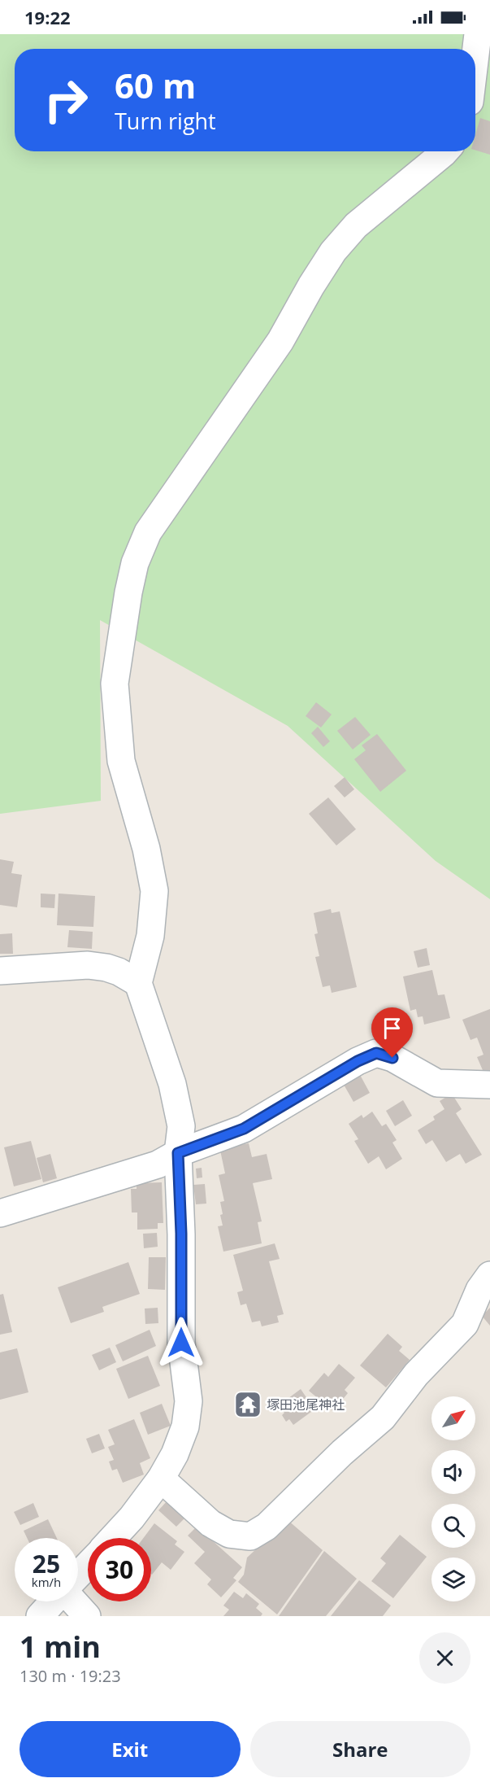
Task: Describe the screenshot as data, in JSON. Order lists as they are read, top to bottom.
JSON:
{
  "places": {
    "temple": ["塚田池尾神社"]
  },
  "north": "top right",
  "page": {
    "status": "19:22",
    "turn": ["60 m", "Turn right"],
    "speed": "25 km/h",
    "limit": "30",
    "heading": ["1 min", "130 m · 19:23"],
    "buttons": ["Exit", "Share"]
  }
}
